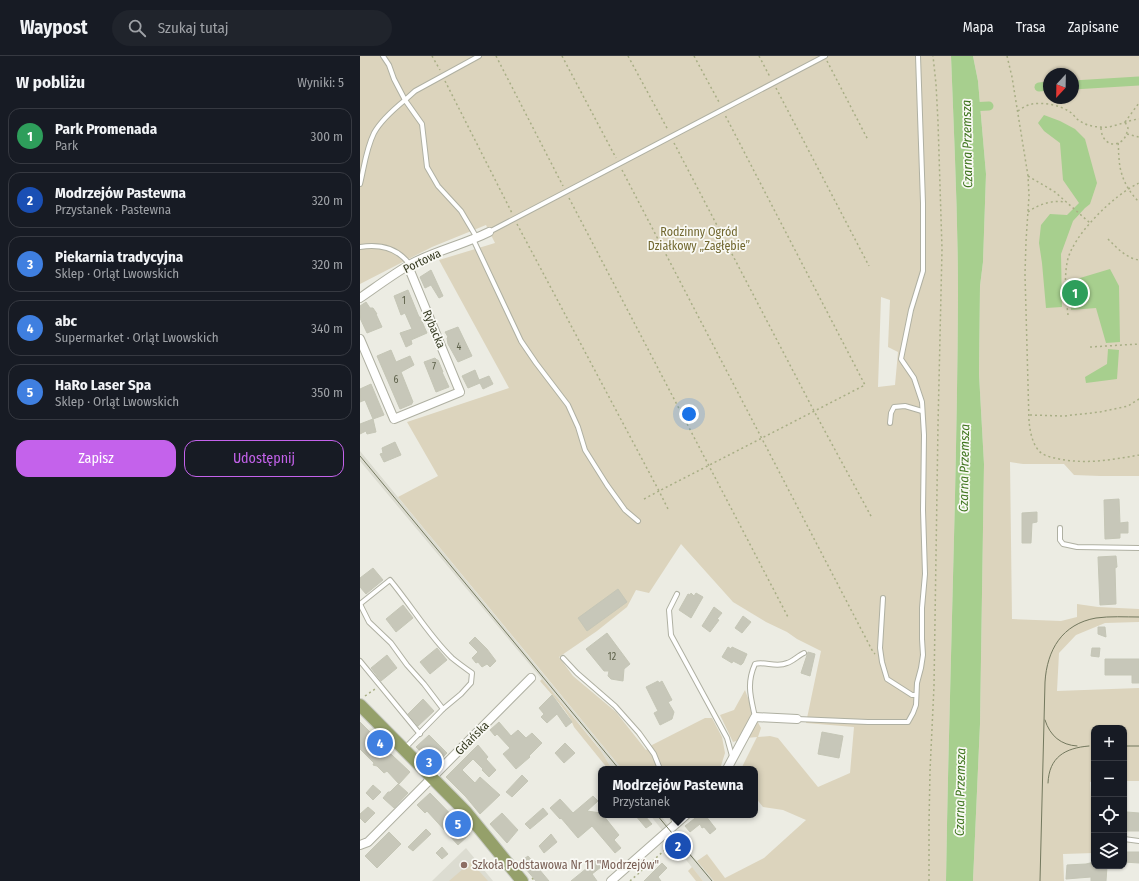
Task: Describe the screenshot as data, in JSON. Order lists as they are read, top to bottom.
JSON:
{
  "streets": {
    "street": ["Portowa", "Rybacka", "Gdańska"]
  },
  "crossings": [
    ["Portowa", "Rybacka"]
  ],
  "water": ["Czarna Przemsza"],
  "parks": ["Rodzinny Ogród Działkowy „Zagłębie”"],
  "places": ["Szkoła Podstawowa Nr 11 \"Modrzejów\""],
  "house_numbers": [
    "1",
    "4",
    "7",
    "6",
    "12"
  ],
  "north": "bottom",
  "page": {
    "header": "Waypost",
    "search": "Szukaj tutaj",
    "nav": ["Mapa", "Trasa", "Zapisane"],
    "heading": ["W pobliżu", "Wyniki: 5"],
    "list": [
      {
        "mark": "1",
        "name": "Park Promenada",
        "note": "Park",
        "value": "300 m"
      },
      {
        "mark": "2",
        "name": "Modrzejów Pastewna",
        "note": "Przystanek · Pastewna",
        "value": "320 m"
      },
      {
        "mark": "3",
        "name": "Piekarnia tradycyjna",
        "note": "Sklep · Orląt Lwowskich",
        "value": "320 m"
      },
      {
        "mark": "4",
        "name": "abc",
        "note": "Supermarket · Orląt Lwowskich",
        "value": "340 m"
      },
      {
        "mark": "5",
        "name": "HaRo Laser Spa",
        "note": "Sklep · Orląt Lwowskich",
        "value": "350 m"
      }
    ],
    "pins": [
      "1",
      "4",
      "3",
      "5",
      "2"
    ],
    "buttons": ["Zapisz", "Udostępnij"],
    "map_buttons": ["+", "−"],
    "popup": ["Modrzejów Pastewna", "Przystanek"]
  }
}
